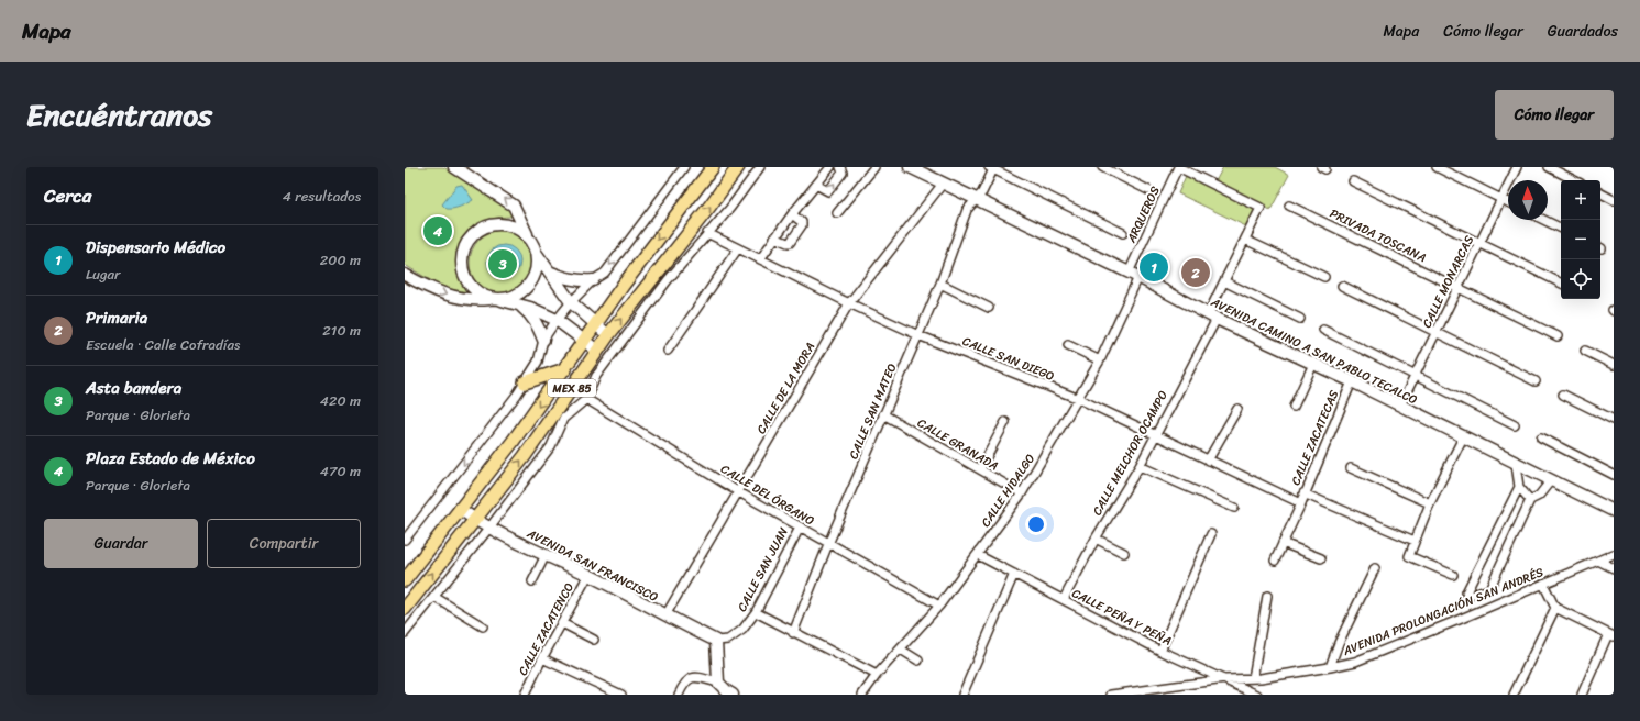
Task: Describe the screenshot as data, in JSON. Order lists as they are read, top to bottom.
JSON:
{
  "streets": {
    "main road": ["MEX 85"],
    "street": [
      "ARQUEROS",
      "PRIVADA TOSCANA",
      "CALLE MONARCAS",
      "AVENIDA CAMINO A SAN PABLO TECALCO",
      "CALLE SAN DIEGO",
      "CALLE DE LA MORA",
      "CALLE SAN MATEO",
      "CALLE ZACATECAS",
      "CALLE GRANADA",
      "CALLE MELCHOR OCAMPO",
      "CALLE HIDALGO",
      "CALLE DEL ÓRGANO",
      "AVENIDA SAN FRANCISCO",
      "CALLE SAN JUAN",
      "AVENIDA PROLONGACIÓN SAN ANDRÉS",
      "CALLE PEÑA Y PEÑA",
      "CALLE ZACATENCO"
    ]
  },
  "crossings": [
    ["ARQUEROS", "AVENIDA CAMINO A SAN PABLO TECALCO"],
    ["ARQUEROS", "CALLE MELCHOR OCAMPO"],
    ["ARQUEROS", "CALLE HIDALGO"],
    ["PRIVADA TOSCANA", "CALLE MONARCAS"],
    ["CALLE MONARCAS", "AVENIDA CAMINO A SAN PABLO TECALCO"],
    ["AVENIDA CAMINO A SAN PABLO TECALCO", "CALLE DE LA MORA"],
    ["AVENIDA CAMINO A SAN PABLO TECALCO", "CALLE SAN MATEO"],
    ["AVENIDA CAMINO A SAN PABLO TECALCO", "CALLE ZACATECAS"],
    ["AVENIDA CAMINO A SAN PABLO TECALCO", "CALLE MELCHOR OCAMPO"],
    ["AVENIDA CAMINO A SAN PABLO TECALCO", "CALLE HIDALGO"],
    ["CALLE SAN DIEGO", "CALLE DE LA MORA"],
    ["CALLE SAN DIEGO", "CALLE SAN MATEO"],
    ["CALLE SAN DIEGO", "CALLE ZACATECAS"],
    ["CALLE SAN DIEGO", "CALLE MELCHOR OCAMPO"],
    ["CALLE SAN DIEGO", "CALLE HIDALGO"],
    ["MEX 85", "AVENIDA SAN FRANCISCO"],
    ["CALLE DE LA MORA", "CALLE DEL ÓRGANO"],
    ["CALLE DE LA MORA", "AVENIDA SAN FRANCISCO"],
    ["CALLE SAN MATEO", "CALLE GRANADA"],
    ["CALLE SAN MATEO", "CALLE DEL ÓRGANO"],
    ["CALLE GRANADA", "CALLE HIDALGO"],
    ["CALLE MELCHOR OCAMPO", "CALLE PEÑA Y PEÑA"],
    ["CALLE HIDALGO", "CALLE DEL ÓRGANO"],
    ["CALLE HIDALGO", "CALLE PEÑA Y PEÑA"],
    ["CALLE DEL ÓRGANO", "CALLE SAN JUAN"],
    ["AVENIDA SAN FRANCISCO", "CALLE SAN JUAN"],
    ["AVENIDA SAN FRANCISCO", "CALLE ZACATENCO"],
    ["AVENIDA PROLONGACIÓN SAN ANDRÉS", "CALLE PEÑA Y PEÑA"]
  ],
  "north": "top",
  "page": {
    "header": "Mapa",
    "nav": ["Mapa", "Cómo llegar", "Guardados"],
    "title": "Encuéntranos",
    "buttons": [
      "Cómo llegar",
      ["Guardar", "Compartir"]
    ],
    "heading": ["Cerca", "4 resultados"],
    "map_buttons": ["+", "−"],
    "pins": [
      "4",
      "3",
      "1",
      "2"
    ],
    "list": [
      {
        "mark": "1",
        "name": "Dispensario Médico",
        "note": "Lugar",
        "value": "200 m"
      },
      {
        "mark": "2",
        "name": "Primaria",
        "note": "Escuela · Calle Cofradías",
        "value": "210 m"
      },
      {
        "mark": "3",
        "name": "Asta bandera",
        "note": "Parque · Glorieta",
        "value": "420 m"
      },
      {
        "mark": "4",
        "name": "Plaza Estado de México",
        "note": "Parque · Glorieta",
        "value": "470 m"
      }
    ]
  }
}
